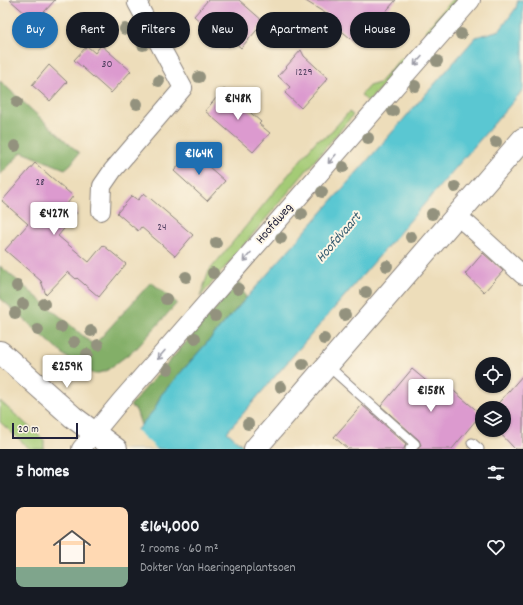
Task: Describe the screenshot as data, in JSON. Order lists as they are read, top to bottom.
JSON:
{
  "streets": {
    "street": ["Hoofdweg"]
  },
  "water": ["Hoofdvaart"],
  "house_numbers": [
    "30",
    "1229",
    "28",
    "24"
  ],
  "scale_bar": "20 m",
  "page": {
    "chip": [
      "Buy",
      "Rent",
      "Filters",
      "New",
      "Apartment",
      "House"
    ],
    "price": [
      "€148K",
      "€164K",
      "€427K",
      "€259K",
      "€158K"
    ],
    "scale": "20 m",
    "heading": "5 homes",
    "list": [
      {
        "name": "€164,000",
        "note": "2 rooms · 60 m² · Dokter Van Haeringenplantsoen"
      }
    ]
  }
}
